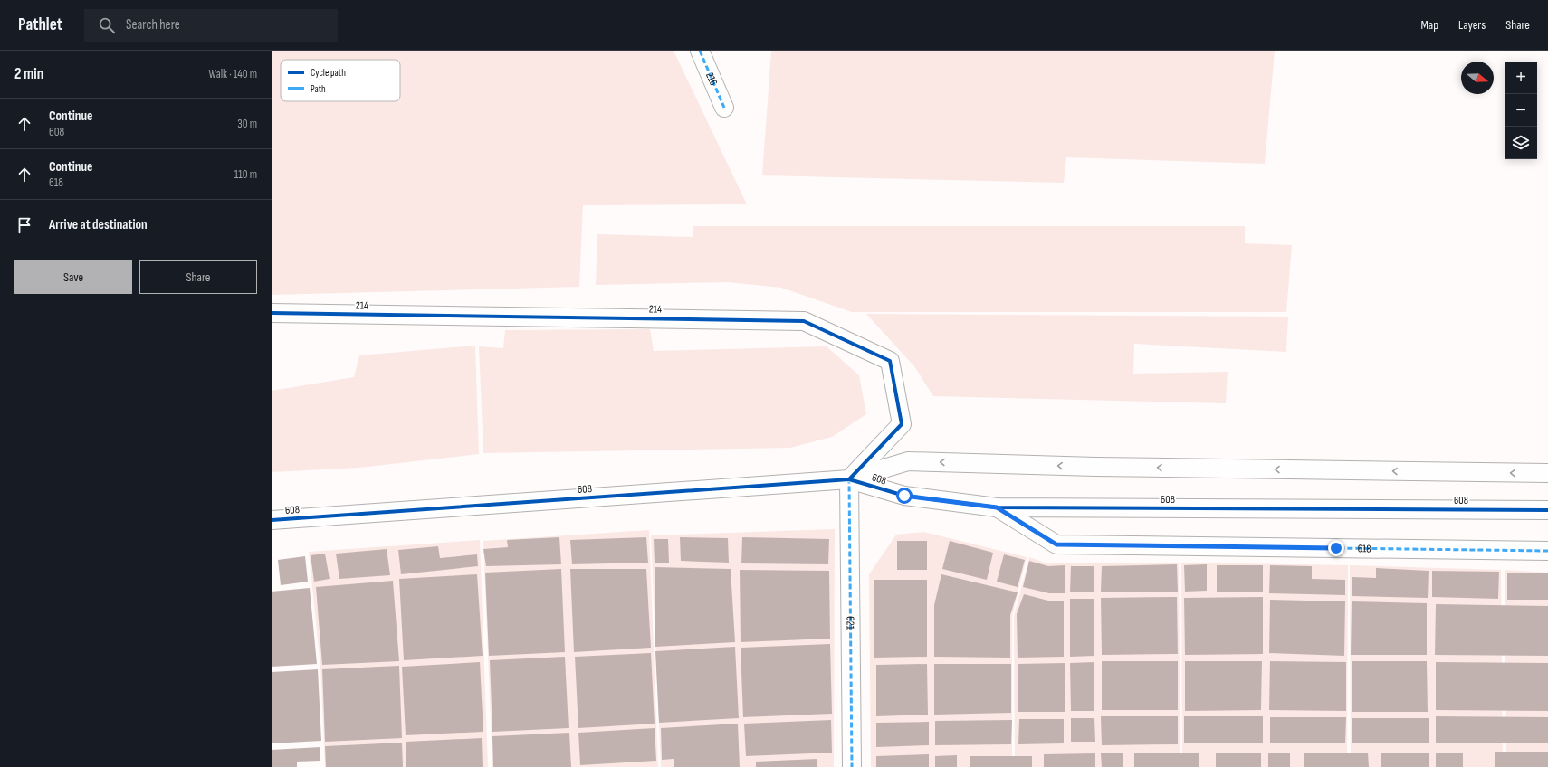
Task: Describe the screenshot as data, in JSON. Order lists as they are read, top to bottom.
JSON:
{
  "streets": {
    "street": [
      "216",
      "214",
      "608",
      "618",
      "621"
    ]
  },
  "crossings": [
    ["214", "608"],
    ["214", "621"],
    ["608", "618"],
    ["608", "621"]
  ],
  "legend": ["Cycle path", "Path"],
  "north": "right",
  "page": {
    "header": "Pathlet",
    "search": "Search here",
    "nav": ["Map", "Layers", "Share"],
    "heading": ["2 min", "Walk · 140 m"],
    "map_buttons": ["+", "−"],
    "list": [
      ["Continue", "608", "30 m"],
      ["Continue", "618", "110 m"],
      "Arrive at destination"
    ],
    "buttons": ["Save", "Share"]
  }
}
